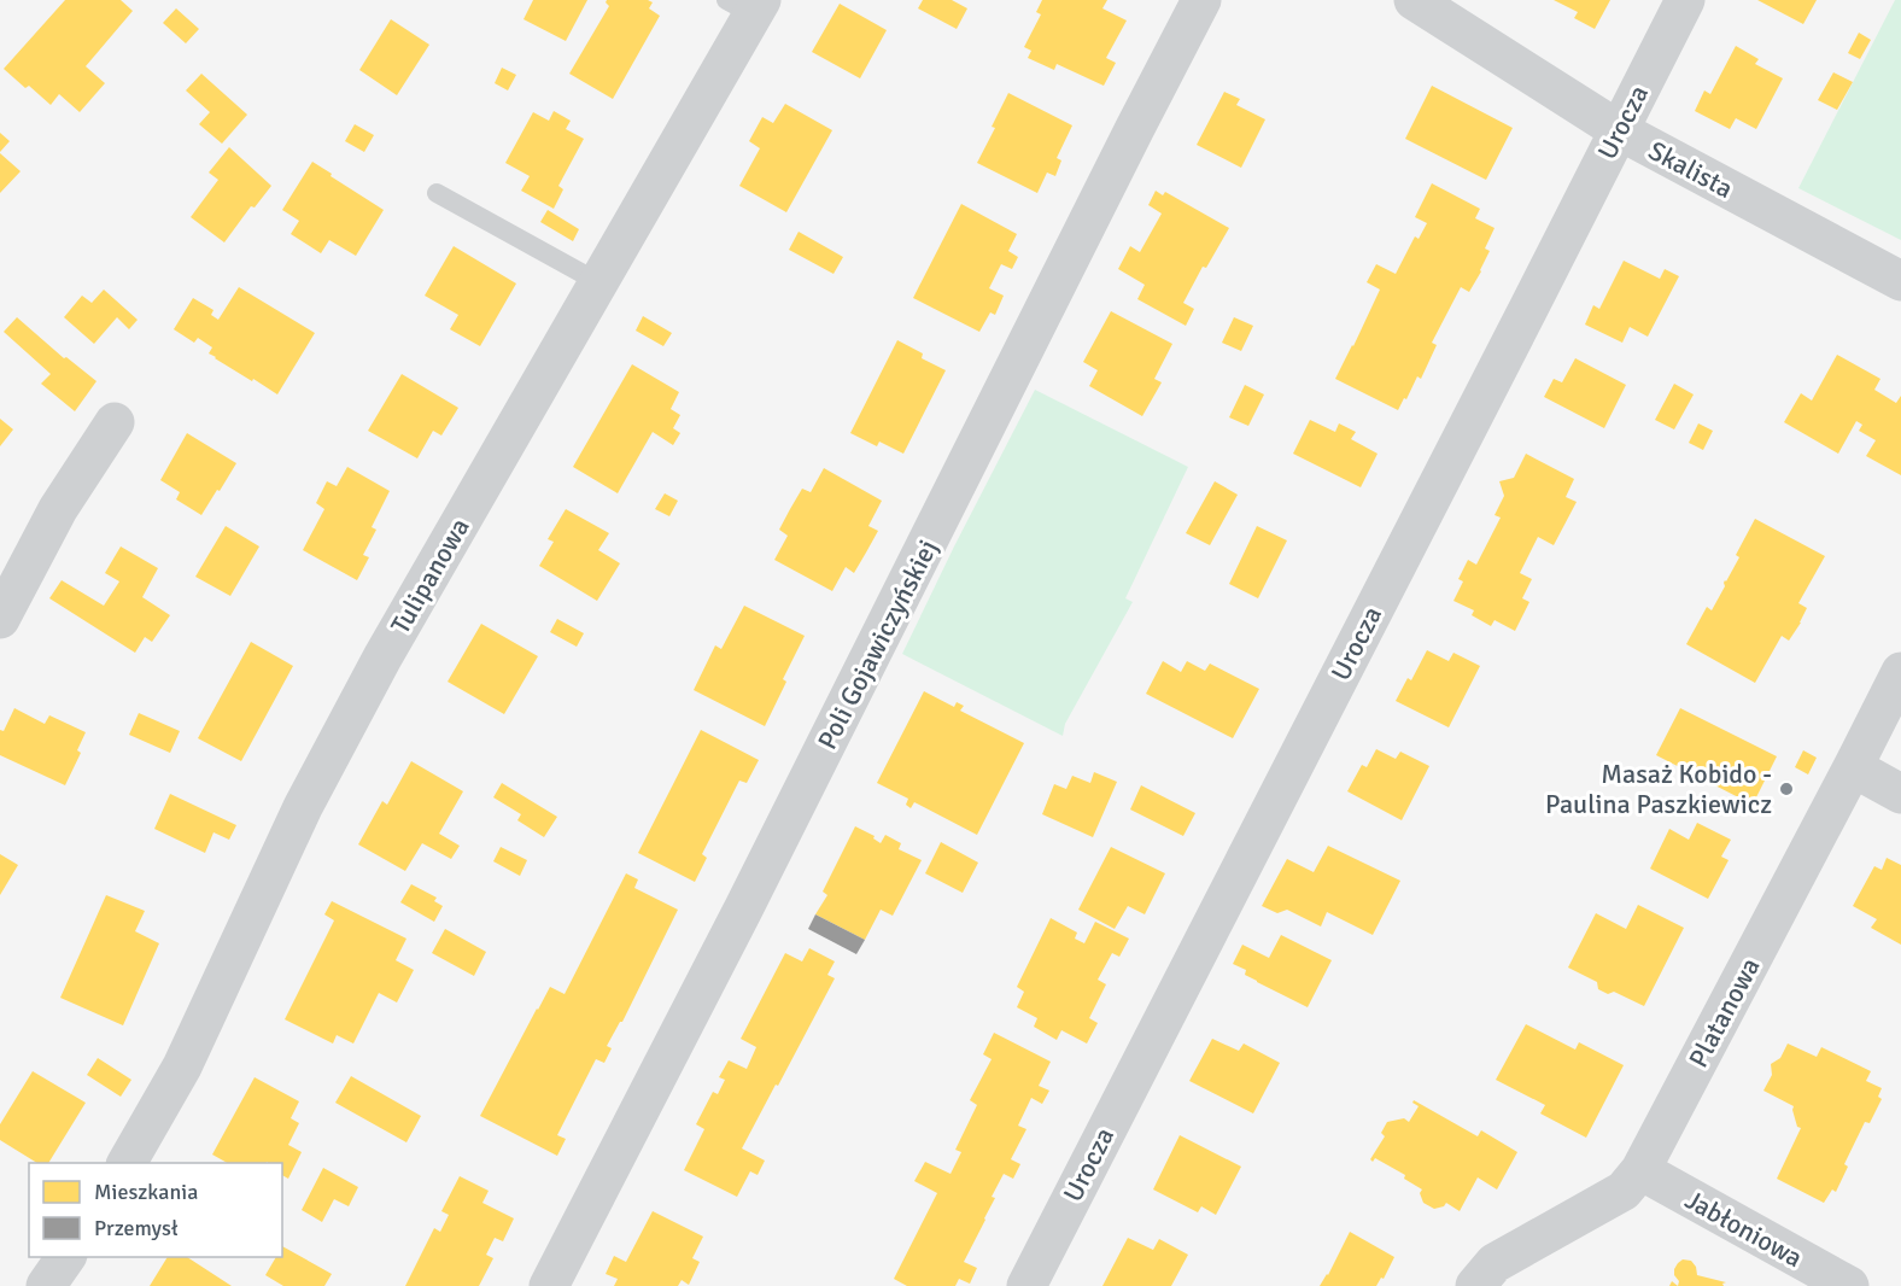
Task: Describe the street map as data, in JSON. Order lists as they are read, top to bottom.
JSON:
{
  "streets": {
    "street": [
      "Urocza",
      "Skalista",
      "Tulipanowa",
      "Poli Gojawiczyńskiej",
      "Platanowa",
      "Jabłoniowa"
    ]
  },
  "crossings": [
    ["Urocza", "Skalista"],
    ["Platanowa", "Jabłoniowa"]
  ],
  "places": ["Masaż Kobido - Paulina Paszkiewicz"],
  "legend": ["Mieszkania", "Przemysł"]
}
